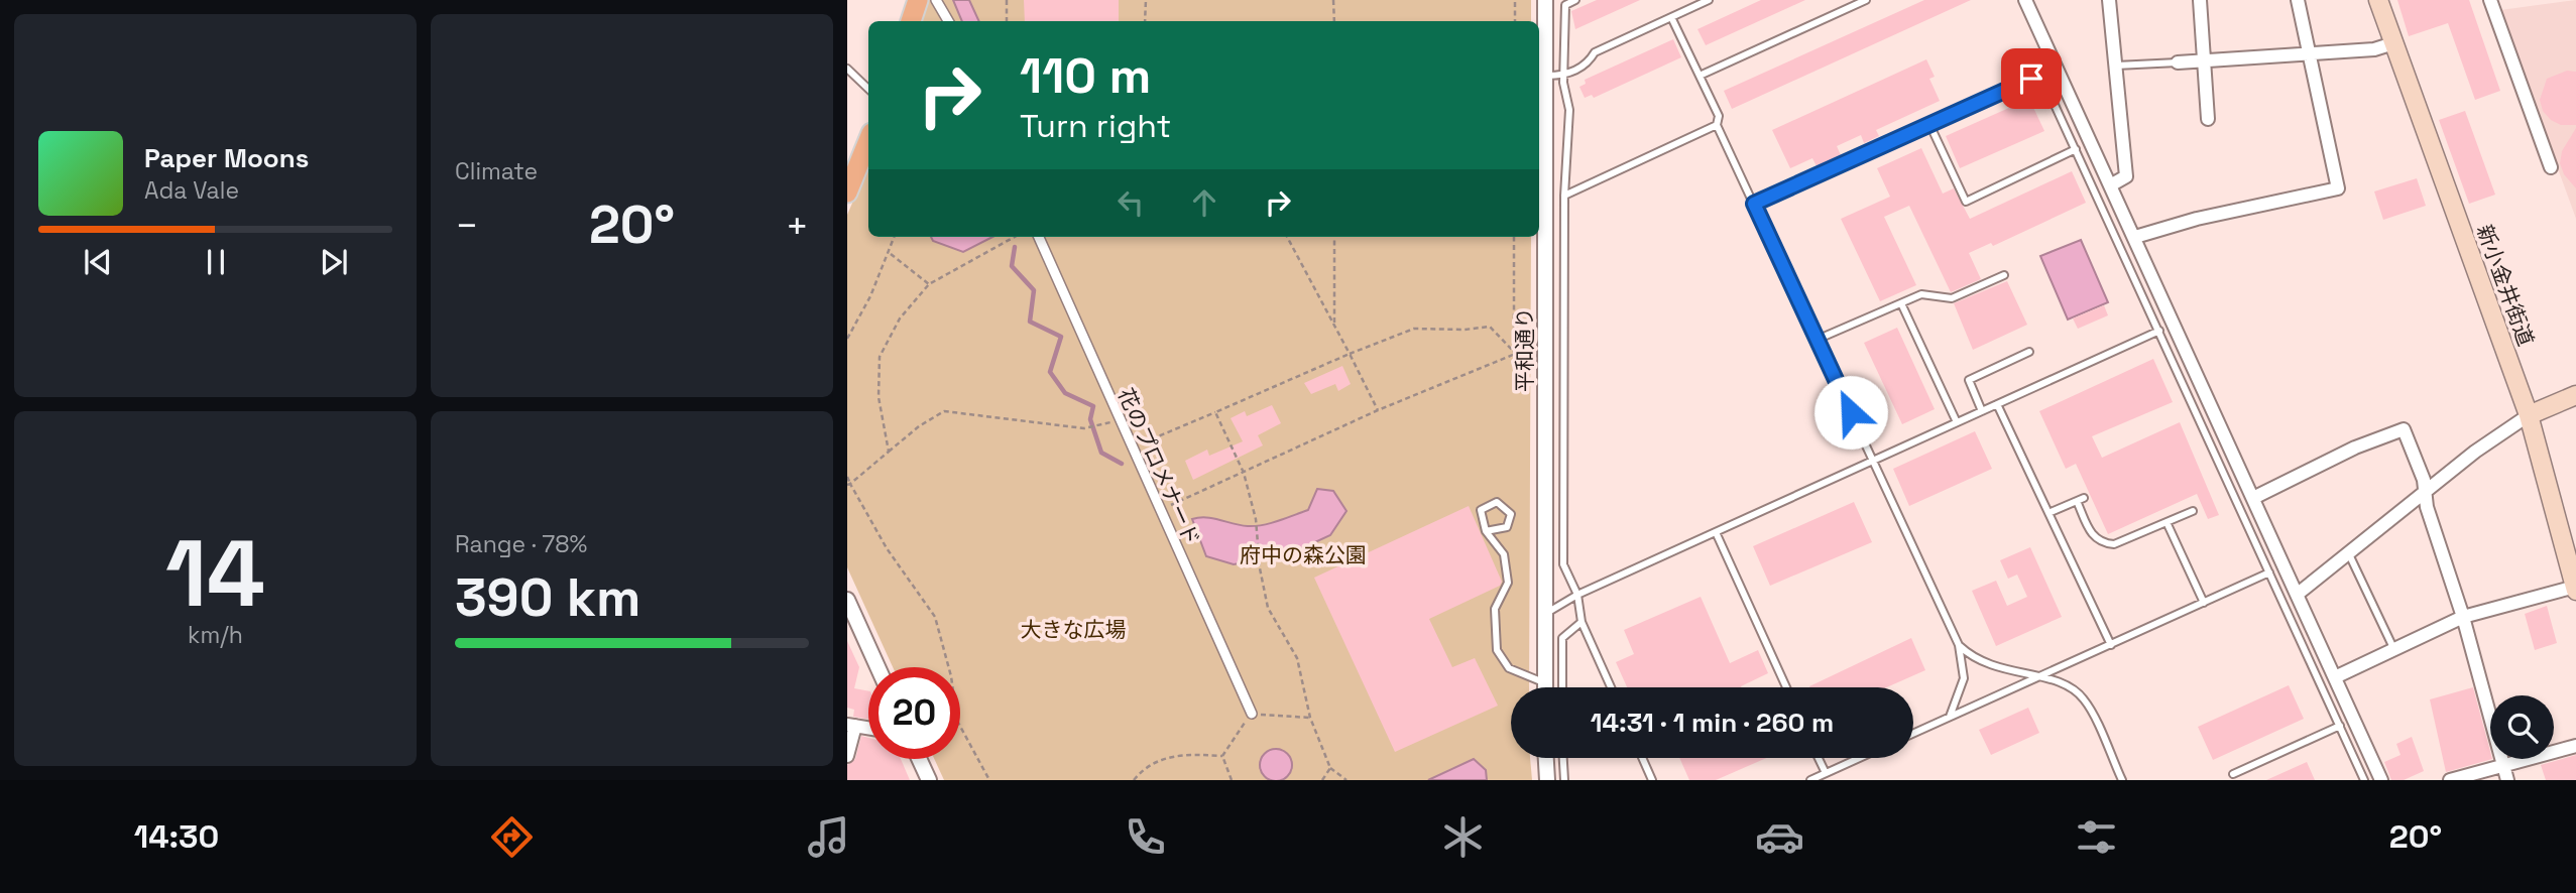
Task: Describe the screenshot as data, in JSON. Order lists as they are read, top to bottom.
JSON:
{
  "streets": {
    "main road": ["新小金井街道"],
    "street": ["平和通り", "花のプロメナード"]
  },
  "parks": ["府中の森公園", "大きな広場"],
  "page": {
    "tile": [
      "Climate",
      ["14", "km/h"],
      ["Range · 78%", "390 km"]
    ],
    "turn": ["110 m", "Turn right"],
    "song": ["Paper Moons", "Ada Vale"],
    "heat": ["−", "20°", "+"],
    "limit": "20",
    "trip": "14:31 · 1 min · 260 m",
    "tabs": ["14:30", "20°"]
  }
}
